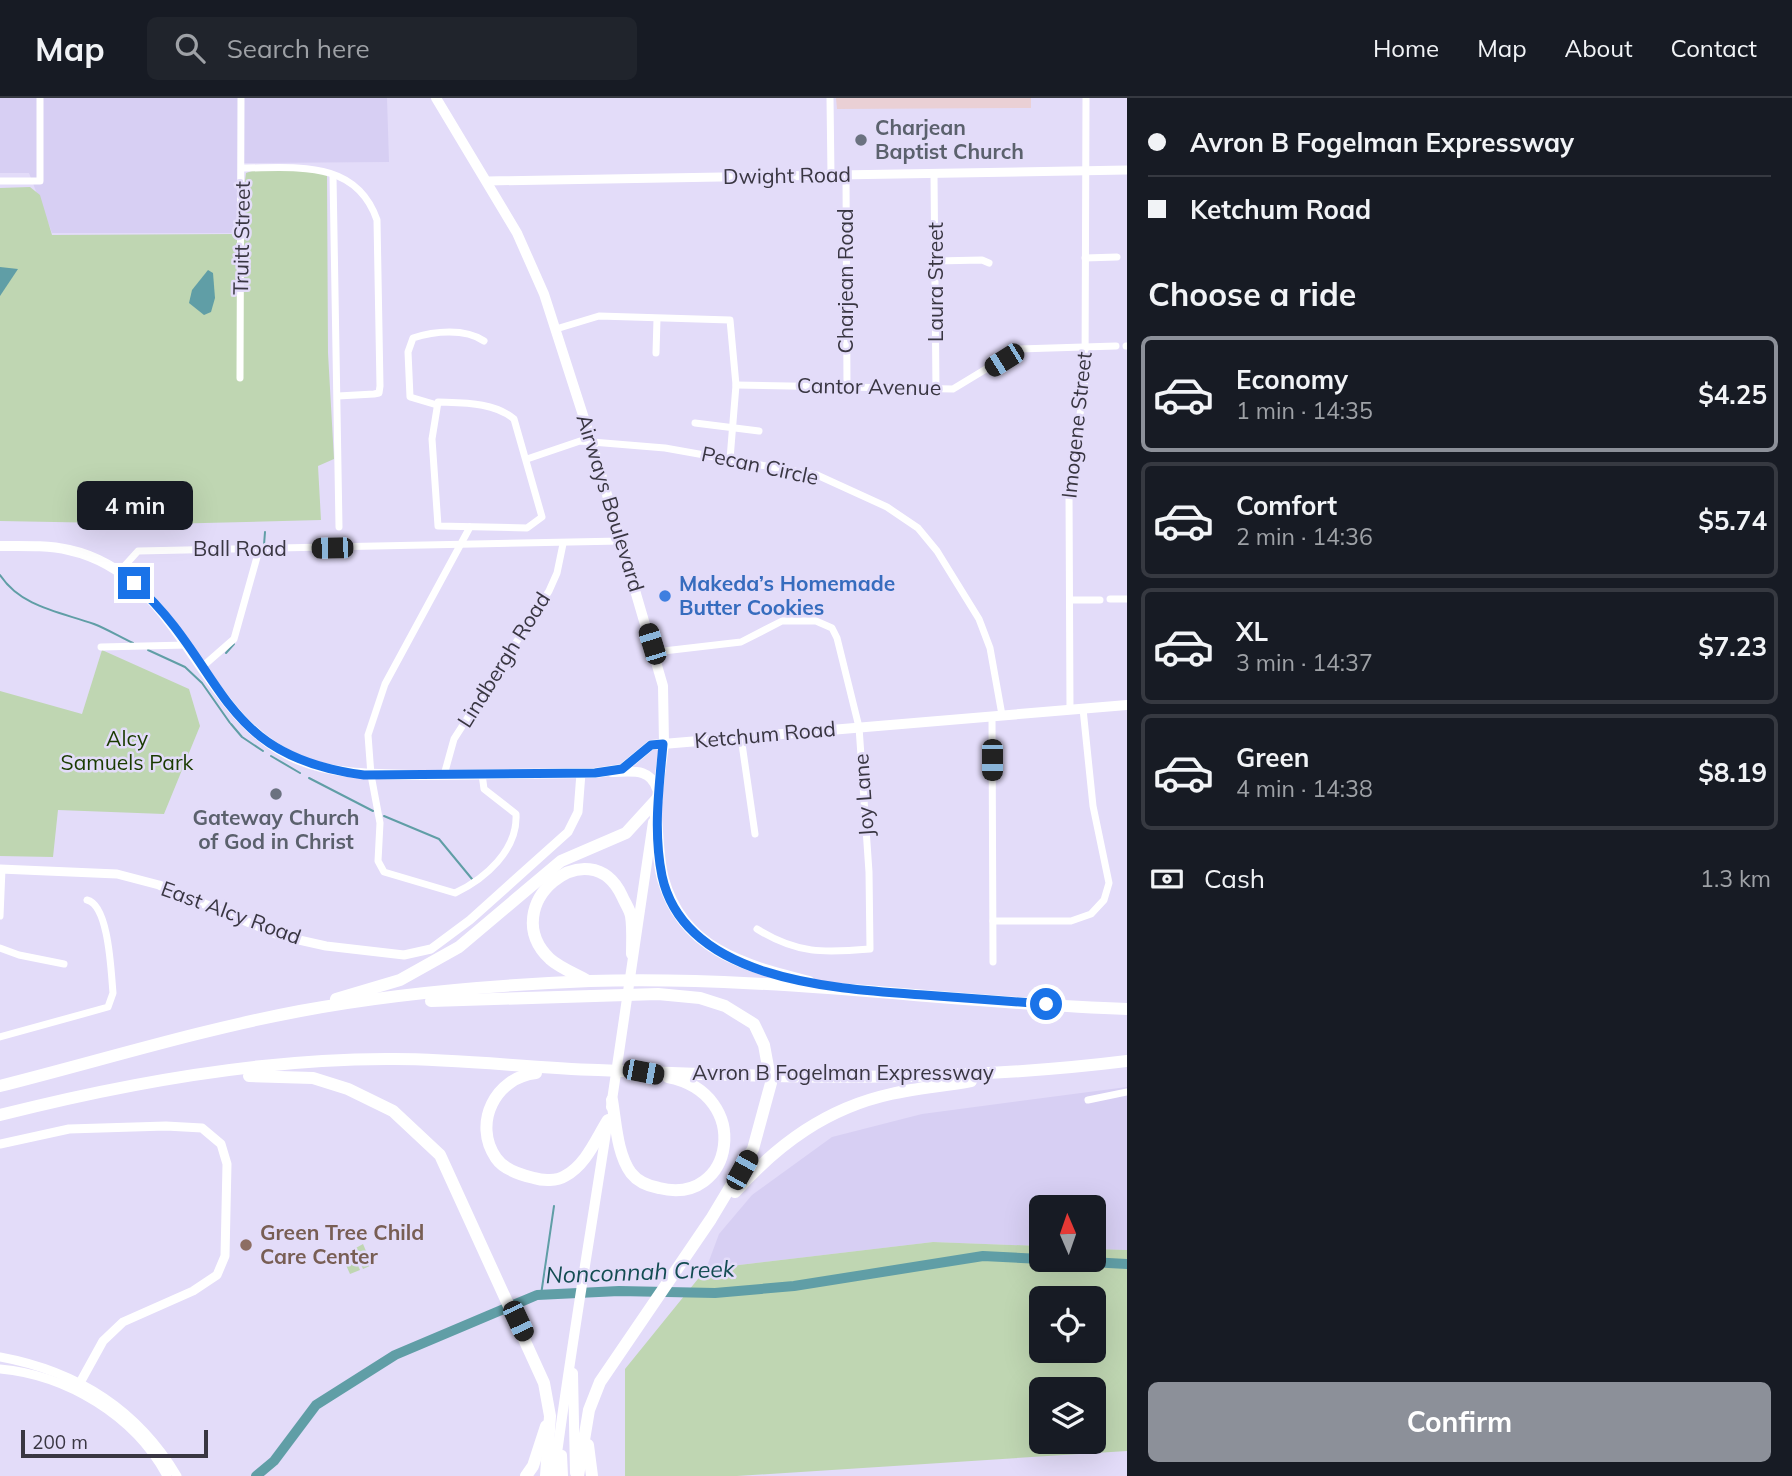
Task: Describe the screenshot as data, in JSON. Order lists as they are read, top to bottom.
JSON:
{
  "streets": {
    "highway": ["Avron B Fogelman Expressway"],
    "main road": ["Airways Boulevard", "Ketchum Road"],
    "street": [
      "Dwight Road",
      "Truitt Street",
      "Charjean Road",
      "Laura Street",
      "Cantor Avenue",
      "Imogene Street",
      "Pecan Circle",
      "Ball Road",
      "Lindbergh Road",
      "Joy Lane",
      "East Alcy Road"
    ]
  },
  "crossings": [
    ["Dwight Road", "Charjean Road"],
    ["Dwight Road", "Laura Street"],
    ["Dwight Road", "Imogene Street"],
    ["Dwight Road", "Airways Boulevard"],
    ["Charjean Road", "Cantor Avenue"],
    ["Laura Street", "Cantor Avenue"],
    ["Cantor Avenue", "Imogene Street"],
    ["Imogene Street", "Ketchum Road"],
    ["Pecan Circle", "Airways Boulevard"],
    ["Pecan Circle", "Ketchum Road"],
    ["Airways Boulevard", "Ball Road"],
    ["Airways Boulevard", "Ketchum Road"],
    ["Airways Boulevard", "Joy Lane"],
    ["Ball Road", "Lindbergh Road"],
    ["Ball Road", "Ketchum Road"],
    ["Lindbergh Road", "Ketchum Road"],
    ["Ketchum Road", "Joy Lane"],
    ["Ketchum Road", "East Alcy Road"]
  ],
  "water": ["Nonconnah Creek"],
  "parks": ["Alcy Samuels Park"],
  "places": [
    "Charjean Baptist Church",
    "Makeda’s Homemade Butter Cookies",
    "Gateway Church of God in Christ",
    "Green Tree Child Care Center"
  ],
  "scale_bar": "200 m",
  "north": "top",
  "page": {
    "header": "Map",
    "search": "Search here",
    "nav": [
      "Home",
      "Map",
      "About",
      "Contact"
    ],
    "banner": ["Avron B Fogelman Expressway", "Ketchum Road"],
    "heading": "Choose a ride",
    "list": [
      {
        "name": "Economy",
        "note": "1 min · 14:35",
        "value": "$4.25"
      },
      {
        "name": "Comfort",
        "note": "2 min · 14:36",
        "value": "$5.74"
      },
      {
        "name": "XL",
        "note": "3 min · 14:37",
        "value": "$7.23"
      },
      {
        "name": "Green",
        "note": "4 min · 14:38",
        "value": "$8.19"
      }
    ],
    "bubble": "4 min",
    "pay": ["Cash", "1.3 km"],
    "buttons": "Confirm",
    "scale": "200 m"
  }
}
